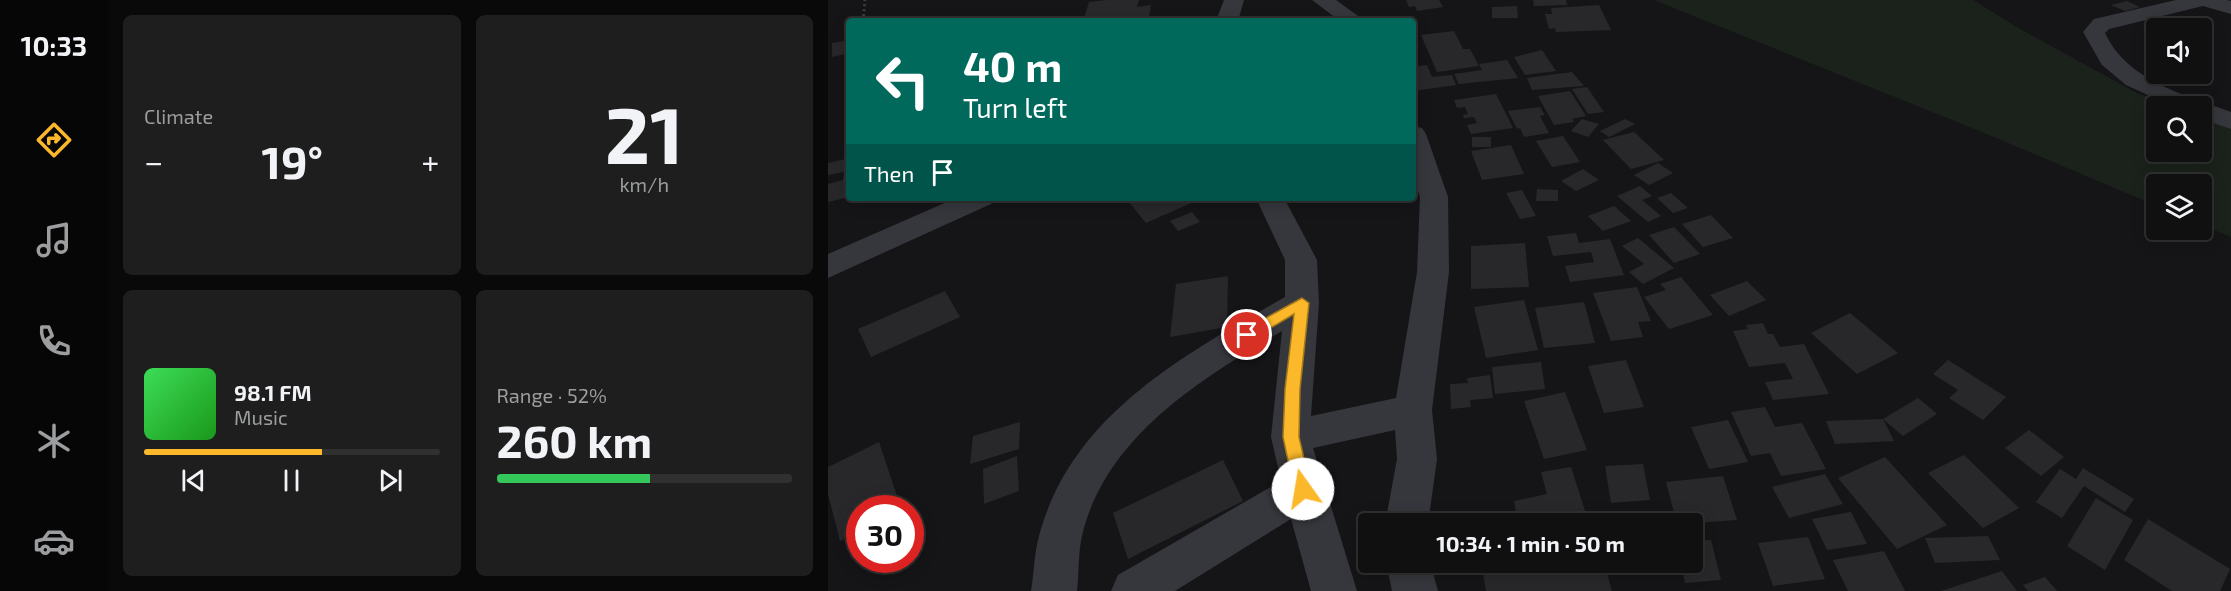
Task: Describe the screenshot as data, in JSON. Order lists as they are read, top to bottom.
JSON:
{
  "page": {
    "tabs": "10:33",
    "tile": [
      "Climate",
      ["21", "km/h"],
      ["Range · 52%", "260 km"]
    ],
    "turn": ["40 m", "Turn left"],
    "heat": ["−", "19°", "+"],
    "then": "Then",
    "song": ["98.1 FM", "Music"],
    "limit": "30",
    "trip": "10:34 · 1 min · 50 m"
  }
}
